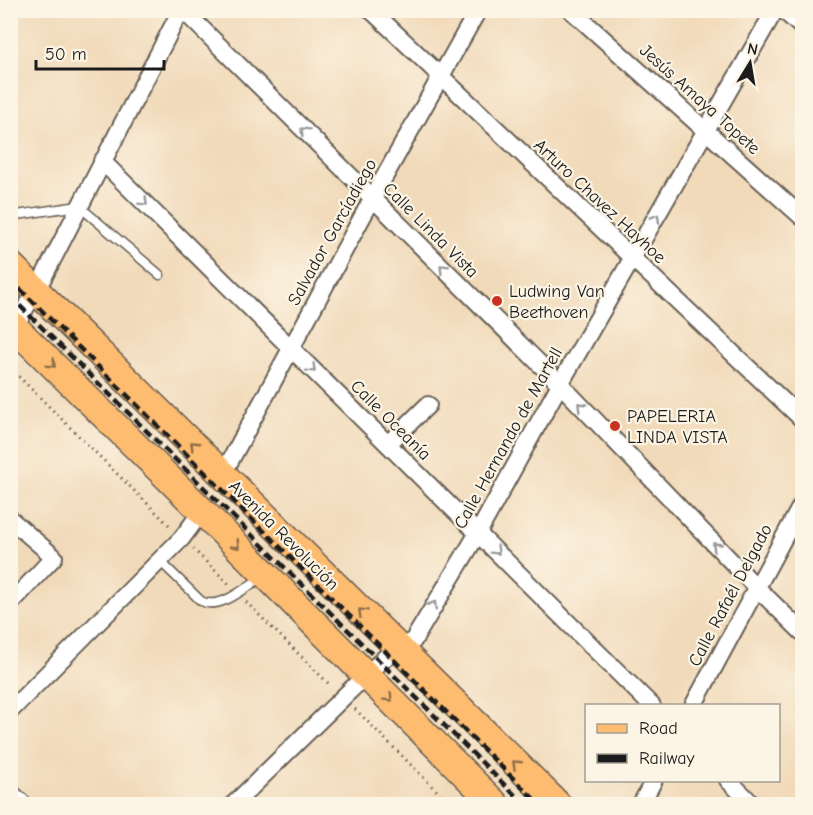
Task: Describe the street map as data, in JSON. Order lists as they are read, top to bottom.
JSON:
{
  "streets": {
    "main road": ["Avenida Revolución"],
    "street": [
      "Jesús Amaya Topete",
      "Arturo Chavez Hayhoe",
      "Calle Linda Vista",
      "Salvador Garcíadiego",
      "Calle Oceanía",
      "Calle Hernando de Martell",
      "Calle Rafaél Delgado"
    ]
  },
  "crossings": [
    ["Jesús Amaya Topete", "Calle Hernando de Martell"],
    ["Arturo Chavez Hayhoe", "Salvador Garcíadiego"],
    ["Arturo Chavez Hayhoe", "Calle Hernando de Martell"],
    ["Calle Linda Vista", "Salvador Garcíadiego"],
    ["Calle Linda Vista", "Calle Hernando de Martell"],
    ["Calle Linda Vista", "Calle Rafaél Delgado"],
    ["Salvador Garcíadiego", "Calle Oceanía"],
    ["Salvador Garcíadiego", "Avenida Revolución"],
    ["Calle Oceanía", "Calle Hernando de Martell"],
    ["Calle Hernando de Martell", "Avenida Revolución"]
  ],
  "one_way": ["Calle Linda Vista", "Calle Oceanía"],
  "places": ["Ludwing Van Beethoven", "PAPELERIA LINDA VISTA"],
  "legend": ["Road", "Railway"],
  "scale_bar": "50 m",
  "north": "top"
}
